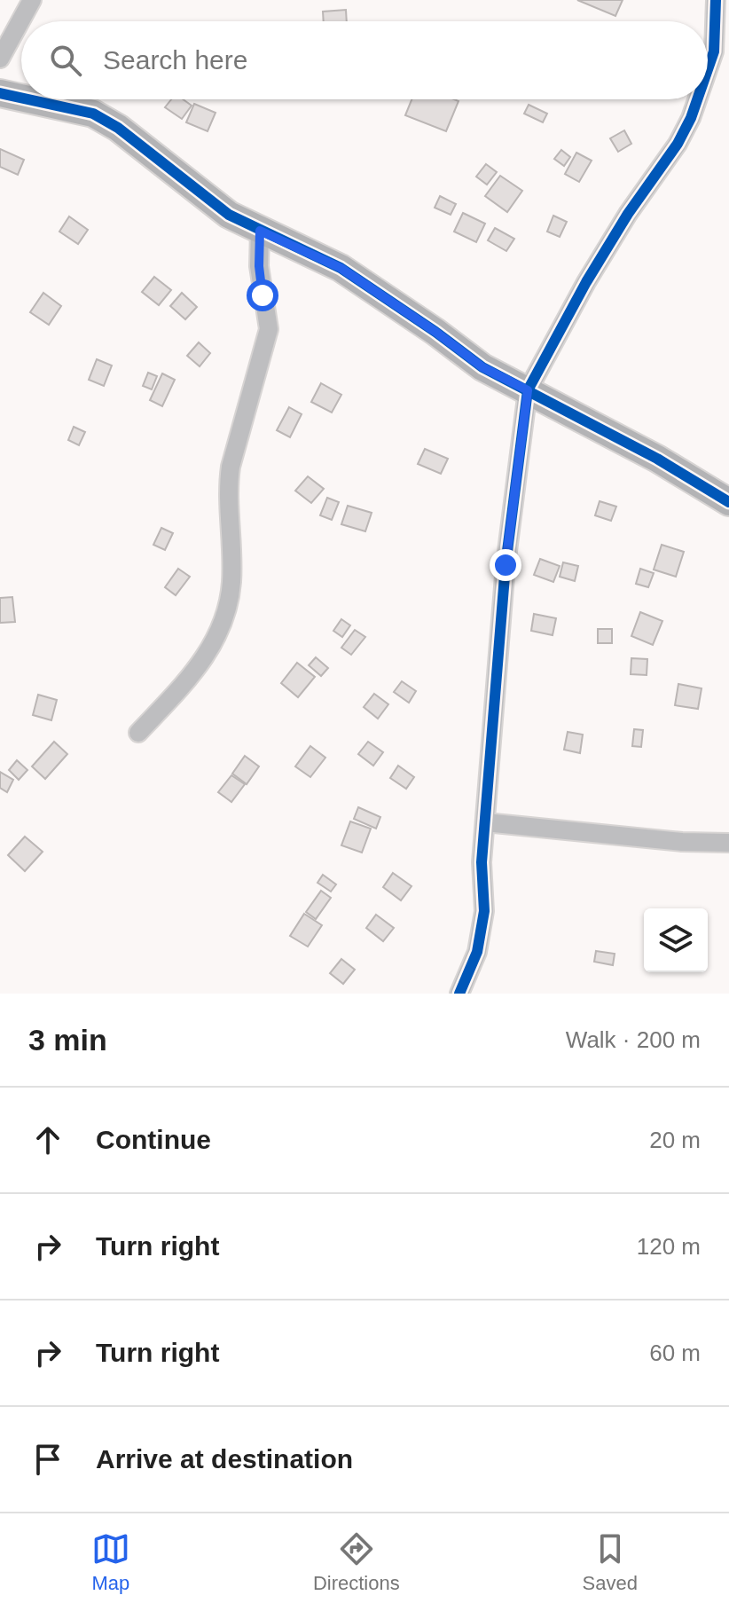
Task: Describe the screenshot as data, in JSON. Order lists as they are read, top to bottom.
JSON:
{
  "page": {
    "search": "Search here",
    "heading": ["3 min", "Walk · 200 m"],
    "list": [
      ["Continue", "20 m"],
      ["Turn right", "120 m"],
      ["Turn right", "60 m"],
      "Arrive at destination"
    ],
    "nav": ["Map", "Directions", "Saved"]
  }
}
